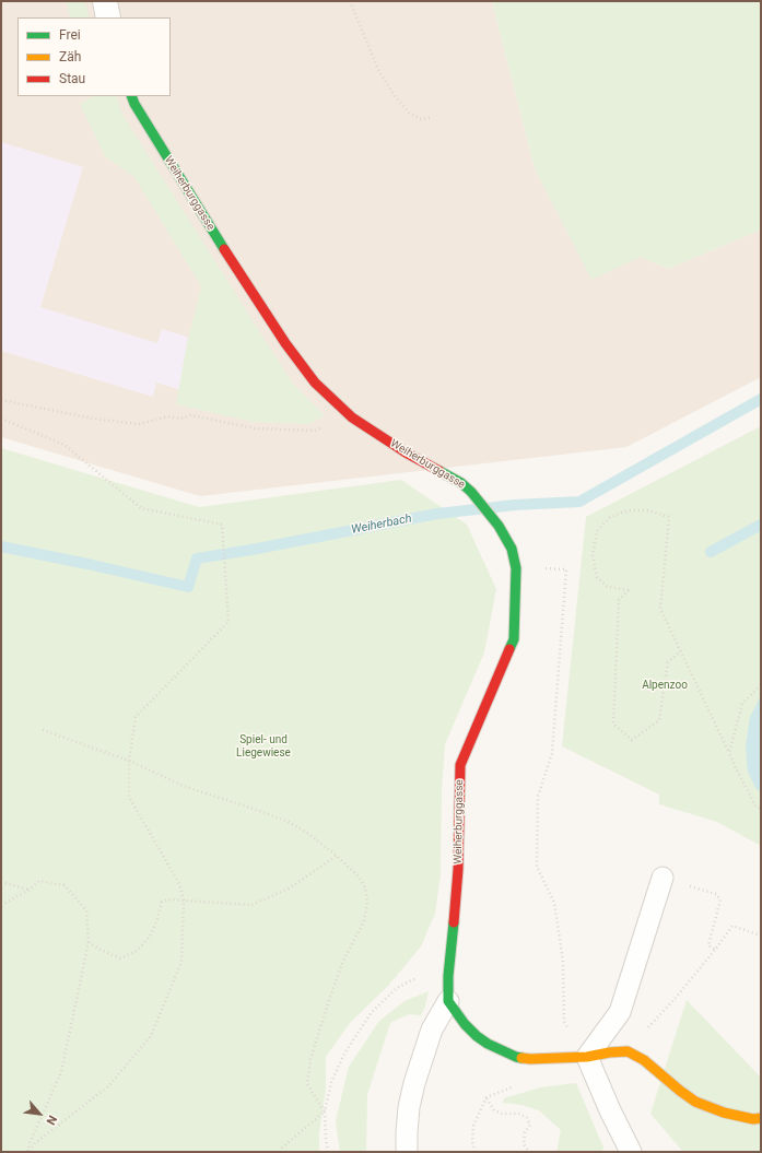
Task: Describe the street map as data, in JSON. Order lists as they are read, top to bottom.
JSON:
{
  "streets": {
    "street": ["Weiherburggasse"]
  },
  "water": ["Weiherbach"],
  "parks": ["Alpenzoo", "Spiel- und Liegewiese"],
  "legend": ["Frei", "Zäh", "Stau"],
  "north": "bottom right"
}
